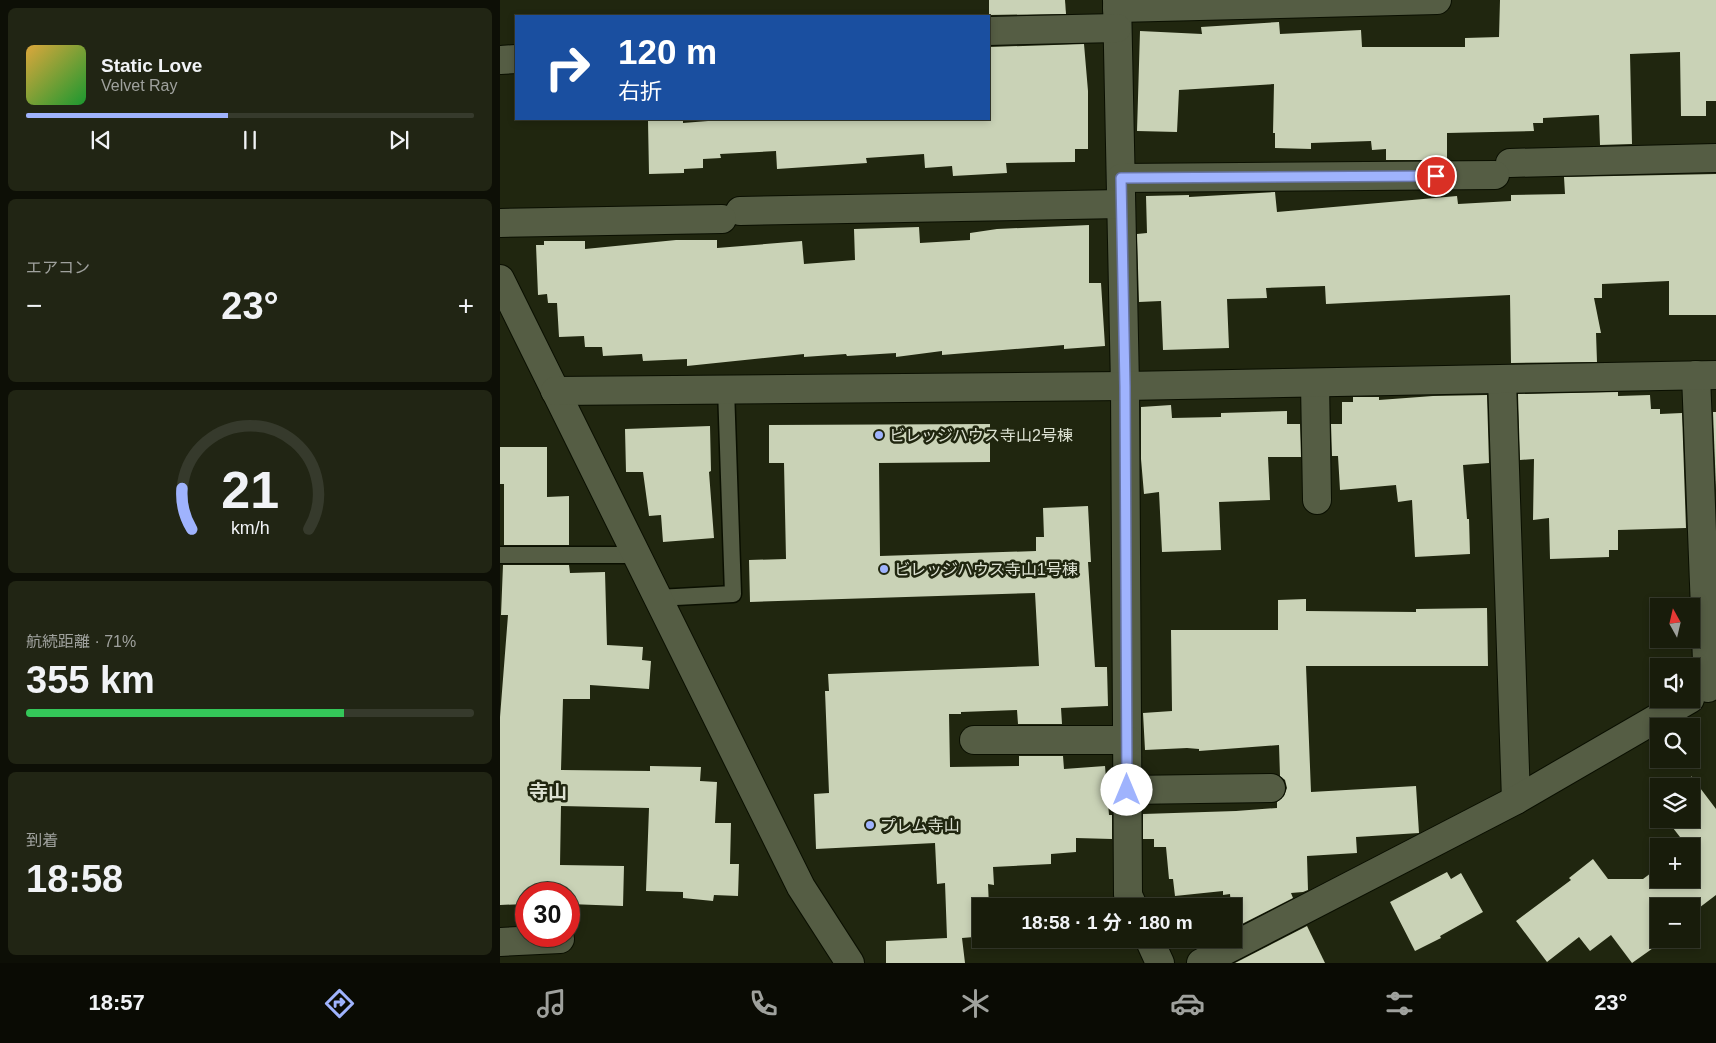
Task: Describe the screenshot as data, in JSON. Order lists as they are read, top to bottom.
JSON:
{
  "districts": ["寺山"],
  "places": ["ビレッジハウス寺山2号棟", "ビレッジハウス寺山1号棟", "プレム寺山"],
  "north": "top",
  "page": {
    "turn": ["120 m", "右折"],
    "song": ["Static Love", "Velvet Ray"],
    "tile": [
      "エアコン",
      ["航続距離 · 71%", "355 km"],
      ["到着", "18:58"]
    ],
    "heat": ["−", "23°", "+"],
    "map_buttons": ["+", "−"],
    "limit": "30",
    "trip": "18:58 · 1 分 · 180 m",
    "tabs": ["18:57", "23°"],
    "gauge": ["21", "km/h"]
  }
}
